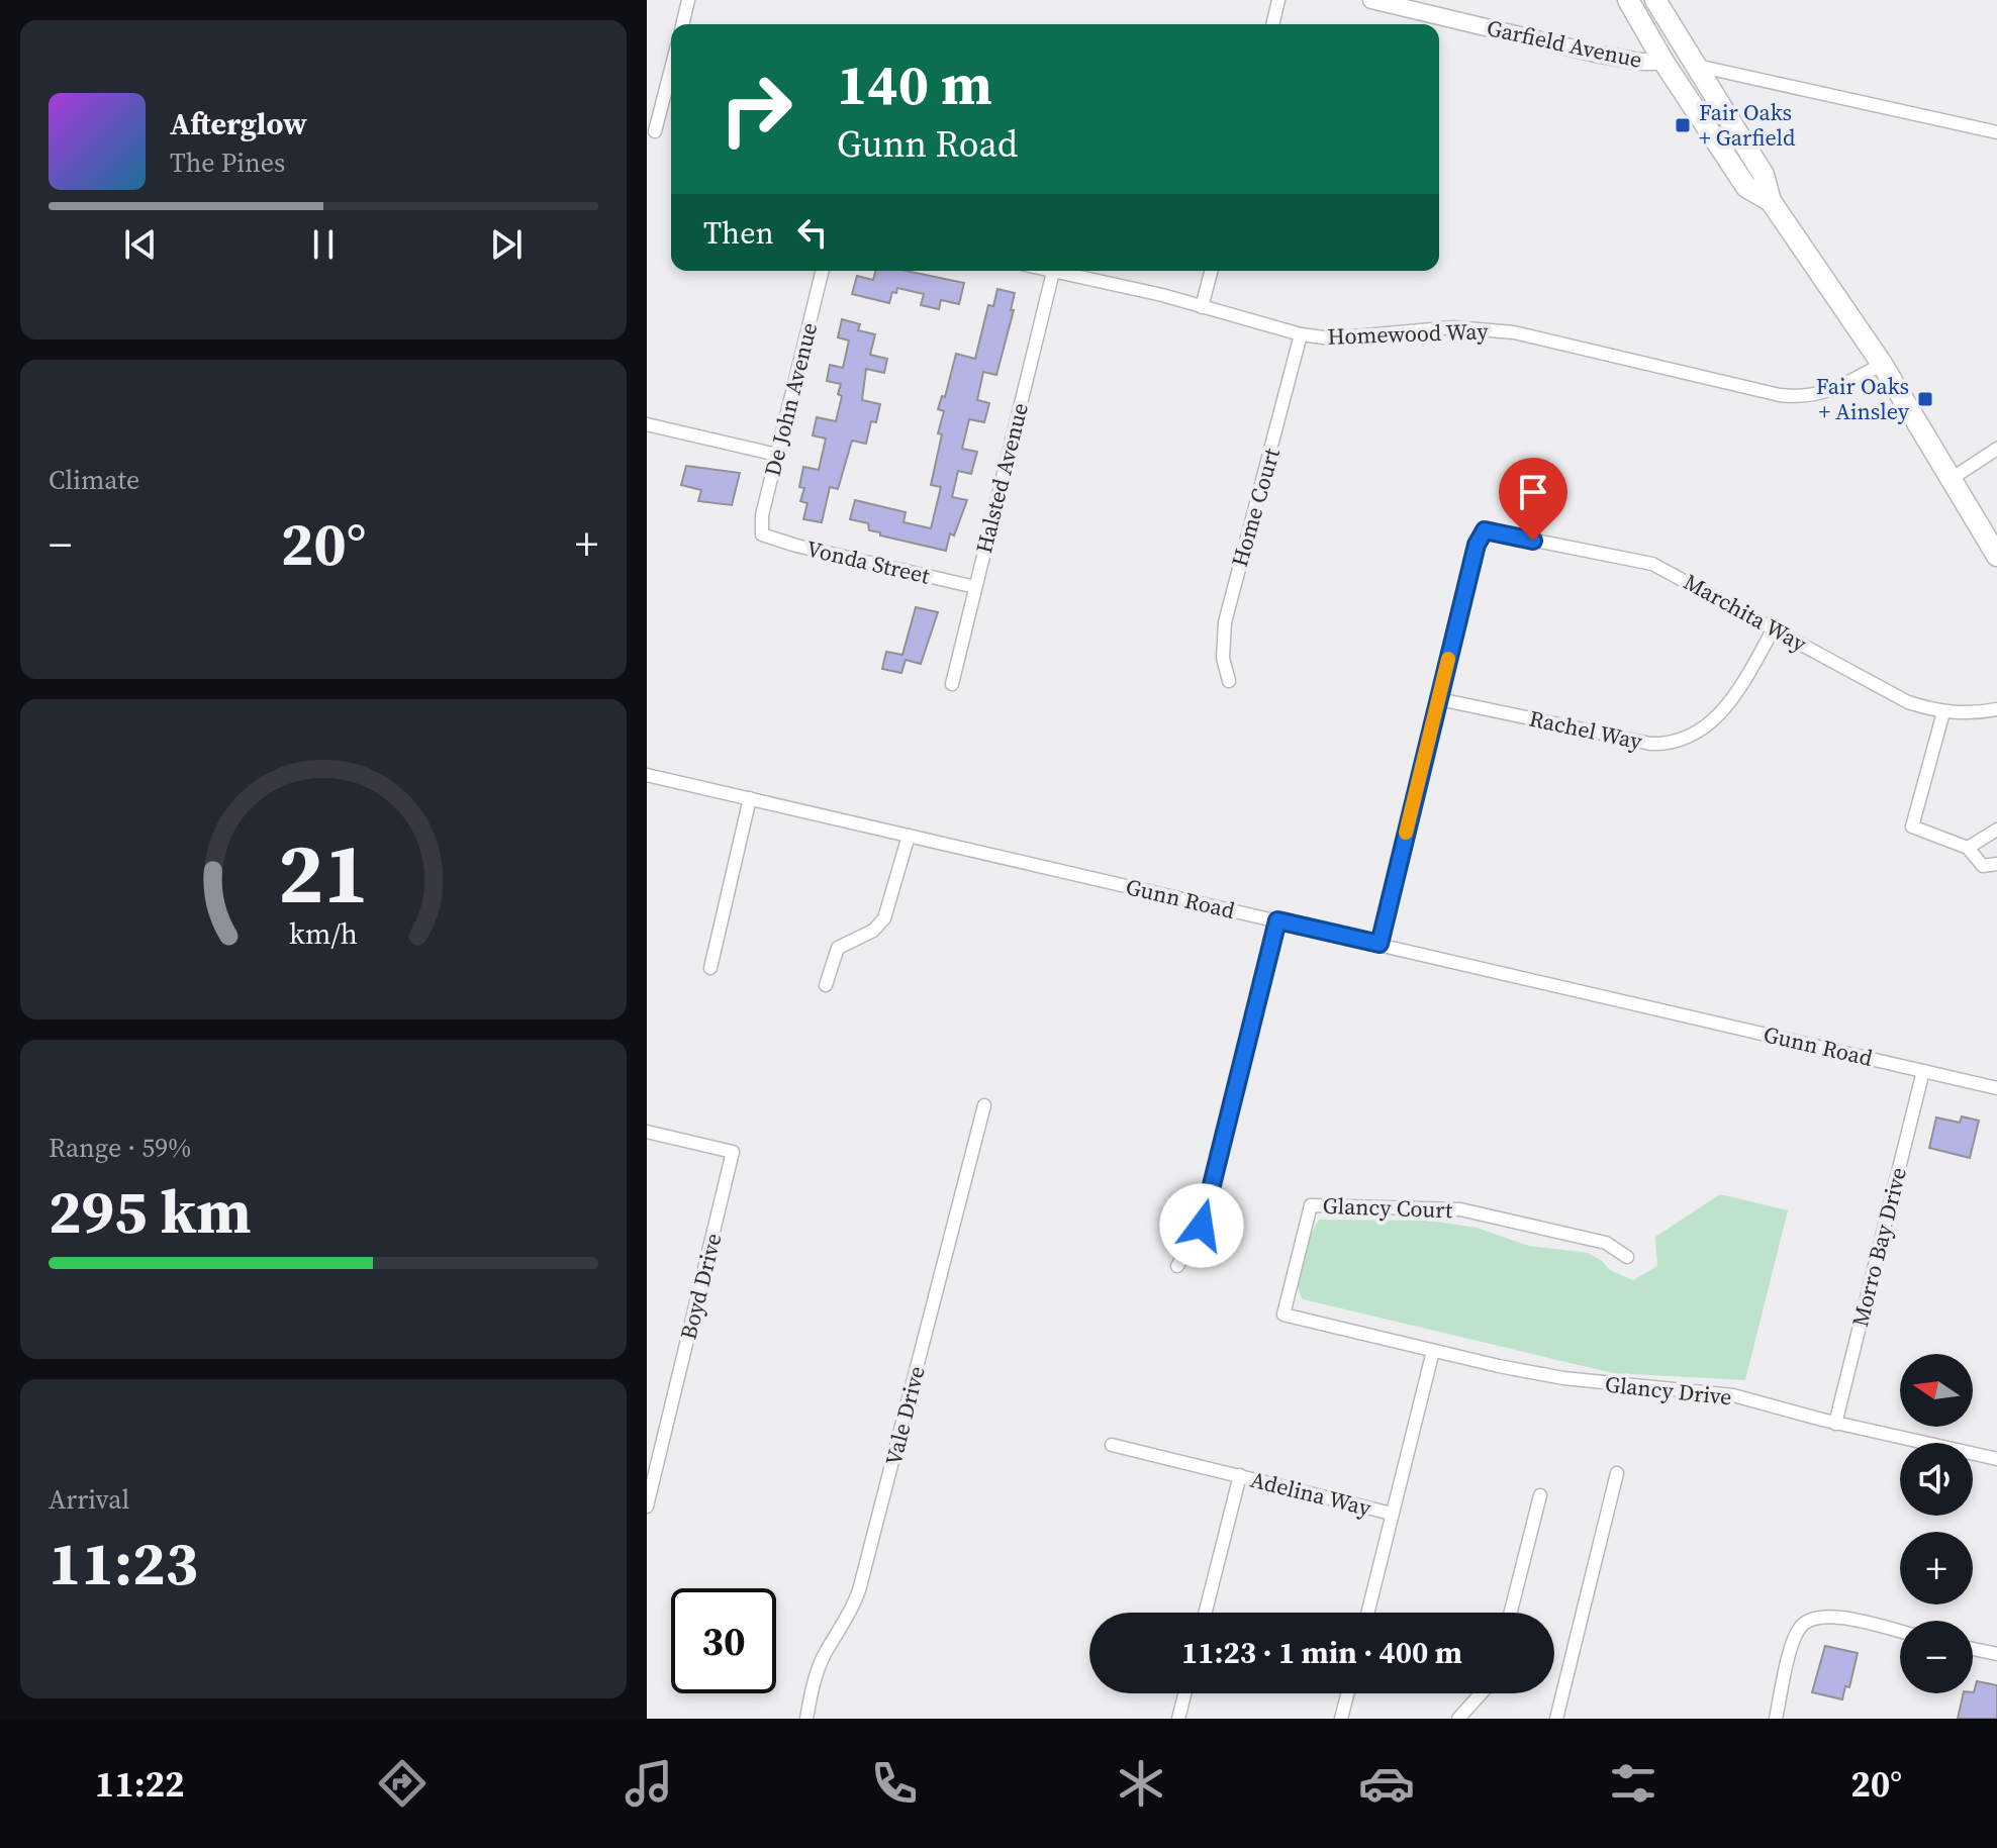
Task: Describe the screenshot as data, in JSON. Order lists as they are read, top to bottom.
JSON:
{
  "streets": {
    "street": [
      "Garfield Avenue",
      "Homewood Way",
      "De John Avenue",
      "Halsted Avenue",
      "Home Court",
      "Vonda Street",
      "Marchita Way",
      "Rachel Way",
      "Gunn Road",
      "Glancy Court",
      "Morro Bay Drive",
      "Boyd Drive",
      "Glancy Drive",
      "Vale Drive",
      "Adelina Way"
    ]
  },
  "crossings": [
    ["Homewood Way", "Halsted Avenue"],
    ["Homewood Way", "Home Court"],
    ["De John Avenue", "Vonda Street"],
    ["Halsted Avenue", "Vonda Street"],
    ["Marchita Way", "Rachel Way"],
    ["Gunn Road", "Morro Bay Drive"],
    ["Glancy Court", "Glancy Drive"],
    ["Morro Bay Drive", "Glancy Drive"]
  ],
  "places": {
    "transit": ["Fair Oaks + Garfield", "Fair Oaks + Ainsley"]
  },
  "north": "left",
  "page": {
    "turn": ["140 m", "Gunn Road"],
    "song": ["Afterglow", "The Pines"],
    "then": "Then",
    "tile": [
      "Climate",
      ["Range · 59%", "295 km"],
      ["Arrival", "11:23"]
    ],
    "heat": ["−", "20°", "+"],
    "map_buttons": ["+", "−"],
    "limit": "30",
    "trip": "11:23 · 1 min · 400 m",
    "tabs": ["11:22", "20°"],
    "gauge": ["21", "km/h"]
  }
}
